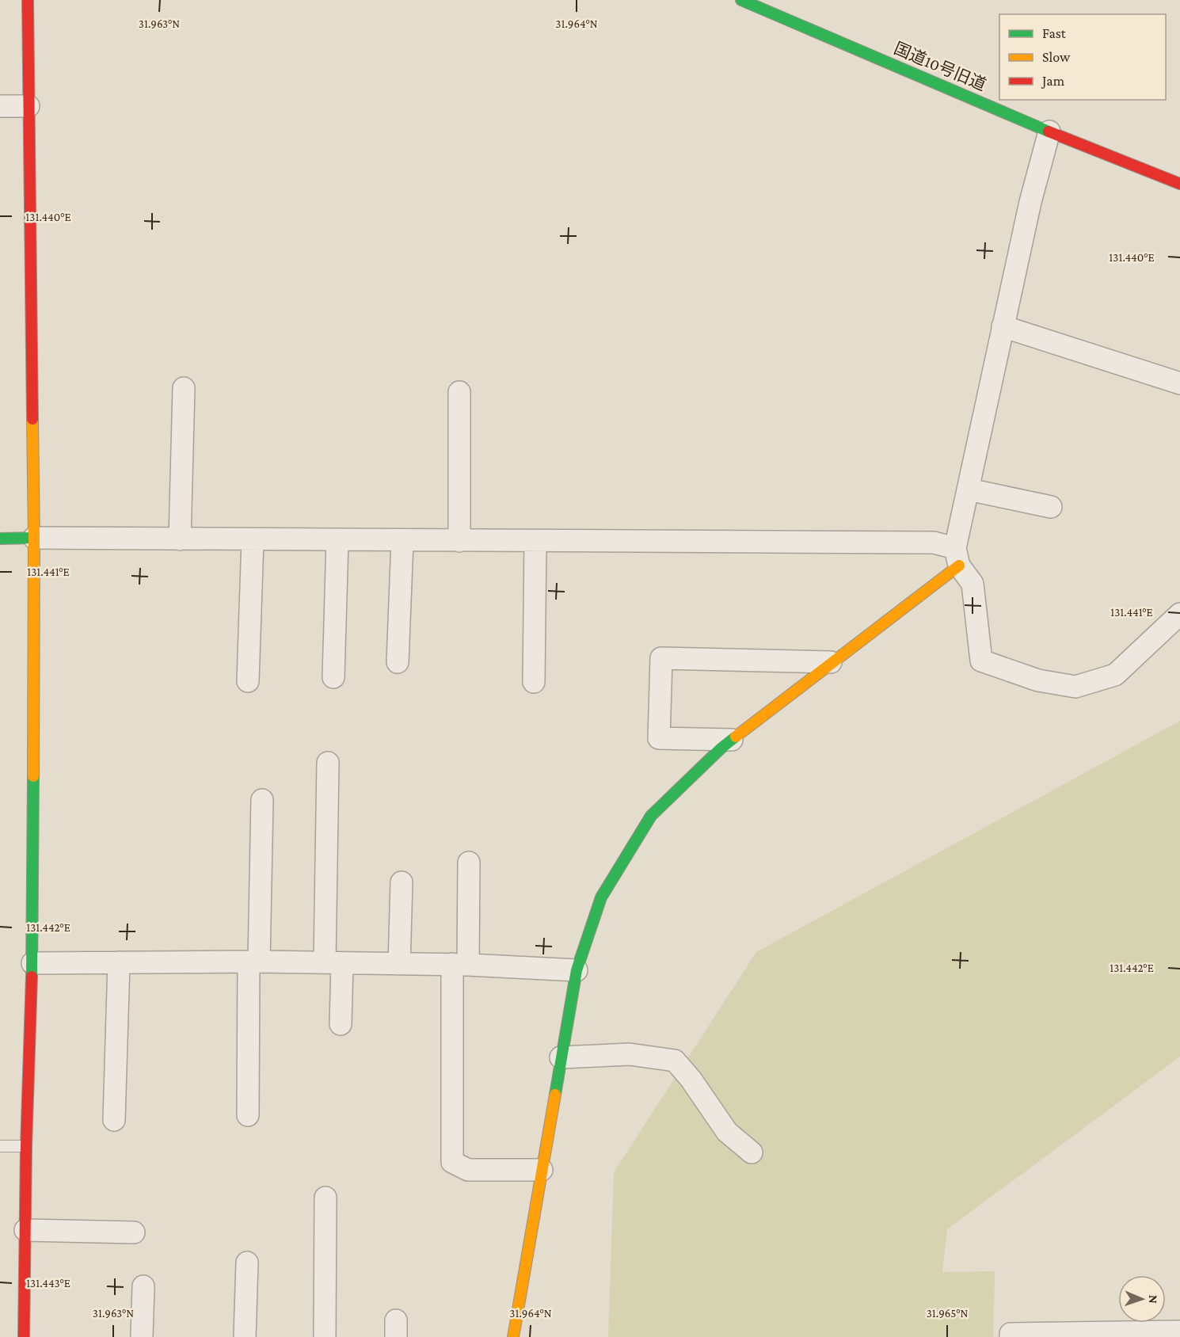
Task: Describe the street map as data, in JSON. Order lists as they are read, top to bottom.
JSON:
{
  "streets": {
    "street": ["国道10号旧道"]
  },
  "legend": ["Fast", "Slow", "Jam"],
  "north": "right",
  "coordinates": [
    "31.963°N",
    "31.964°N",
    "131.440°E",
    "131.441°E",
    "131.442°E",
    "131.443°E",
    "31.965°N"
  ]
}
